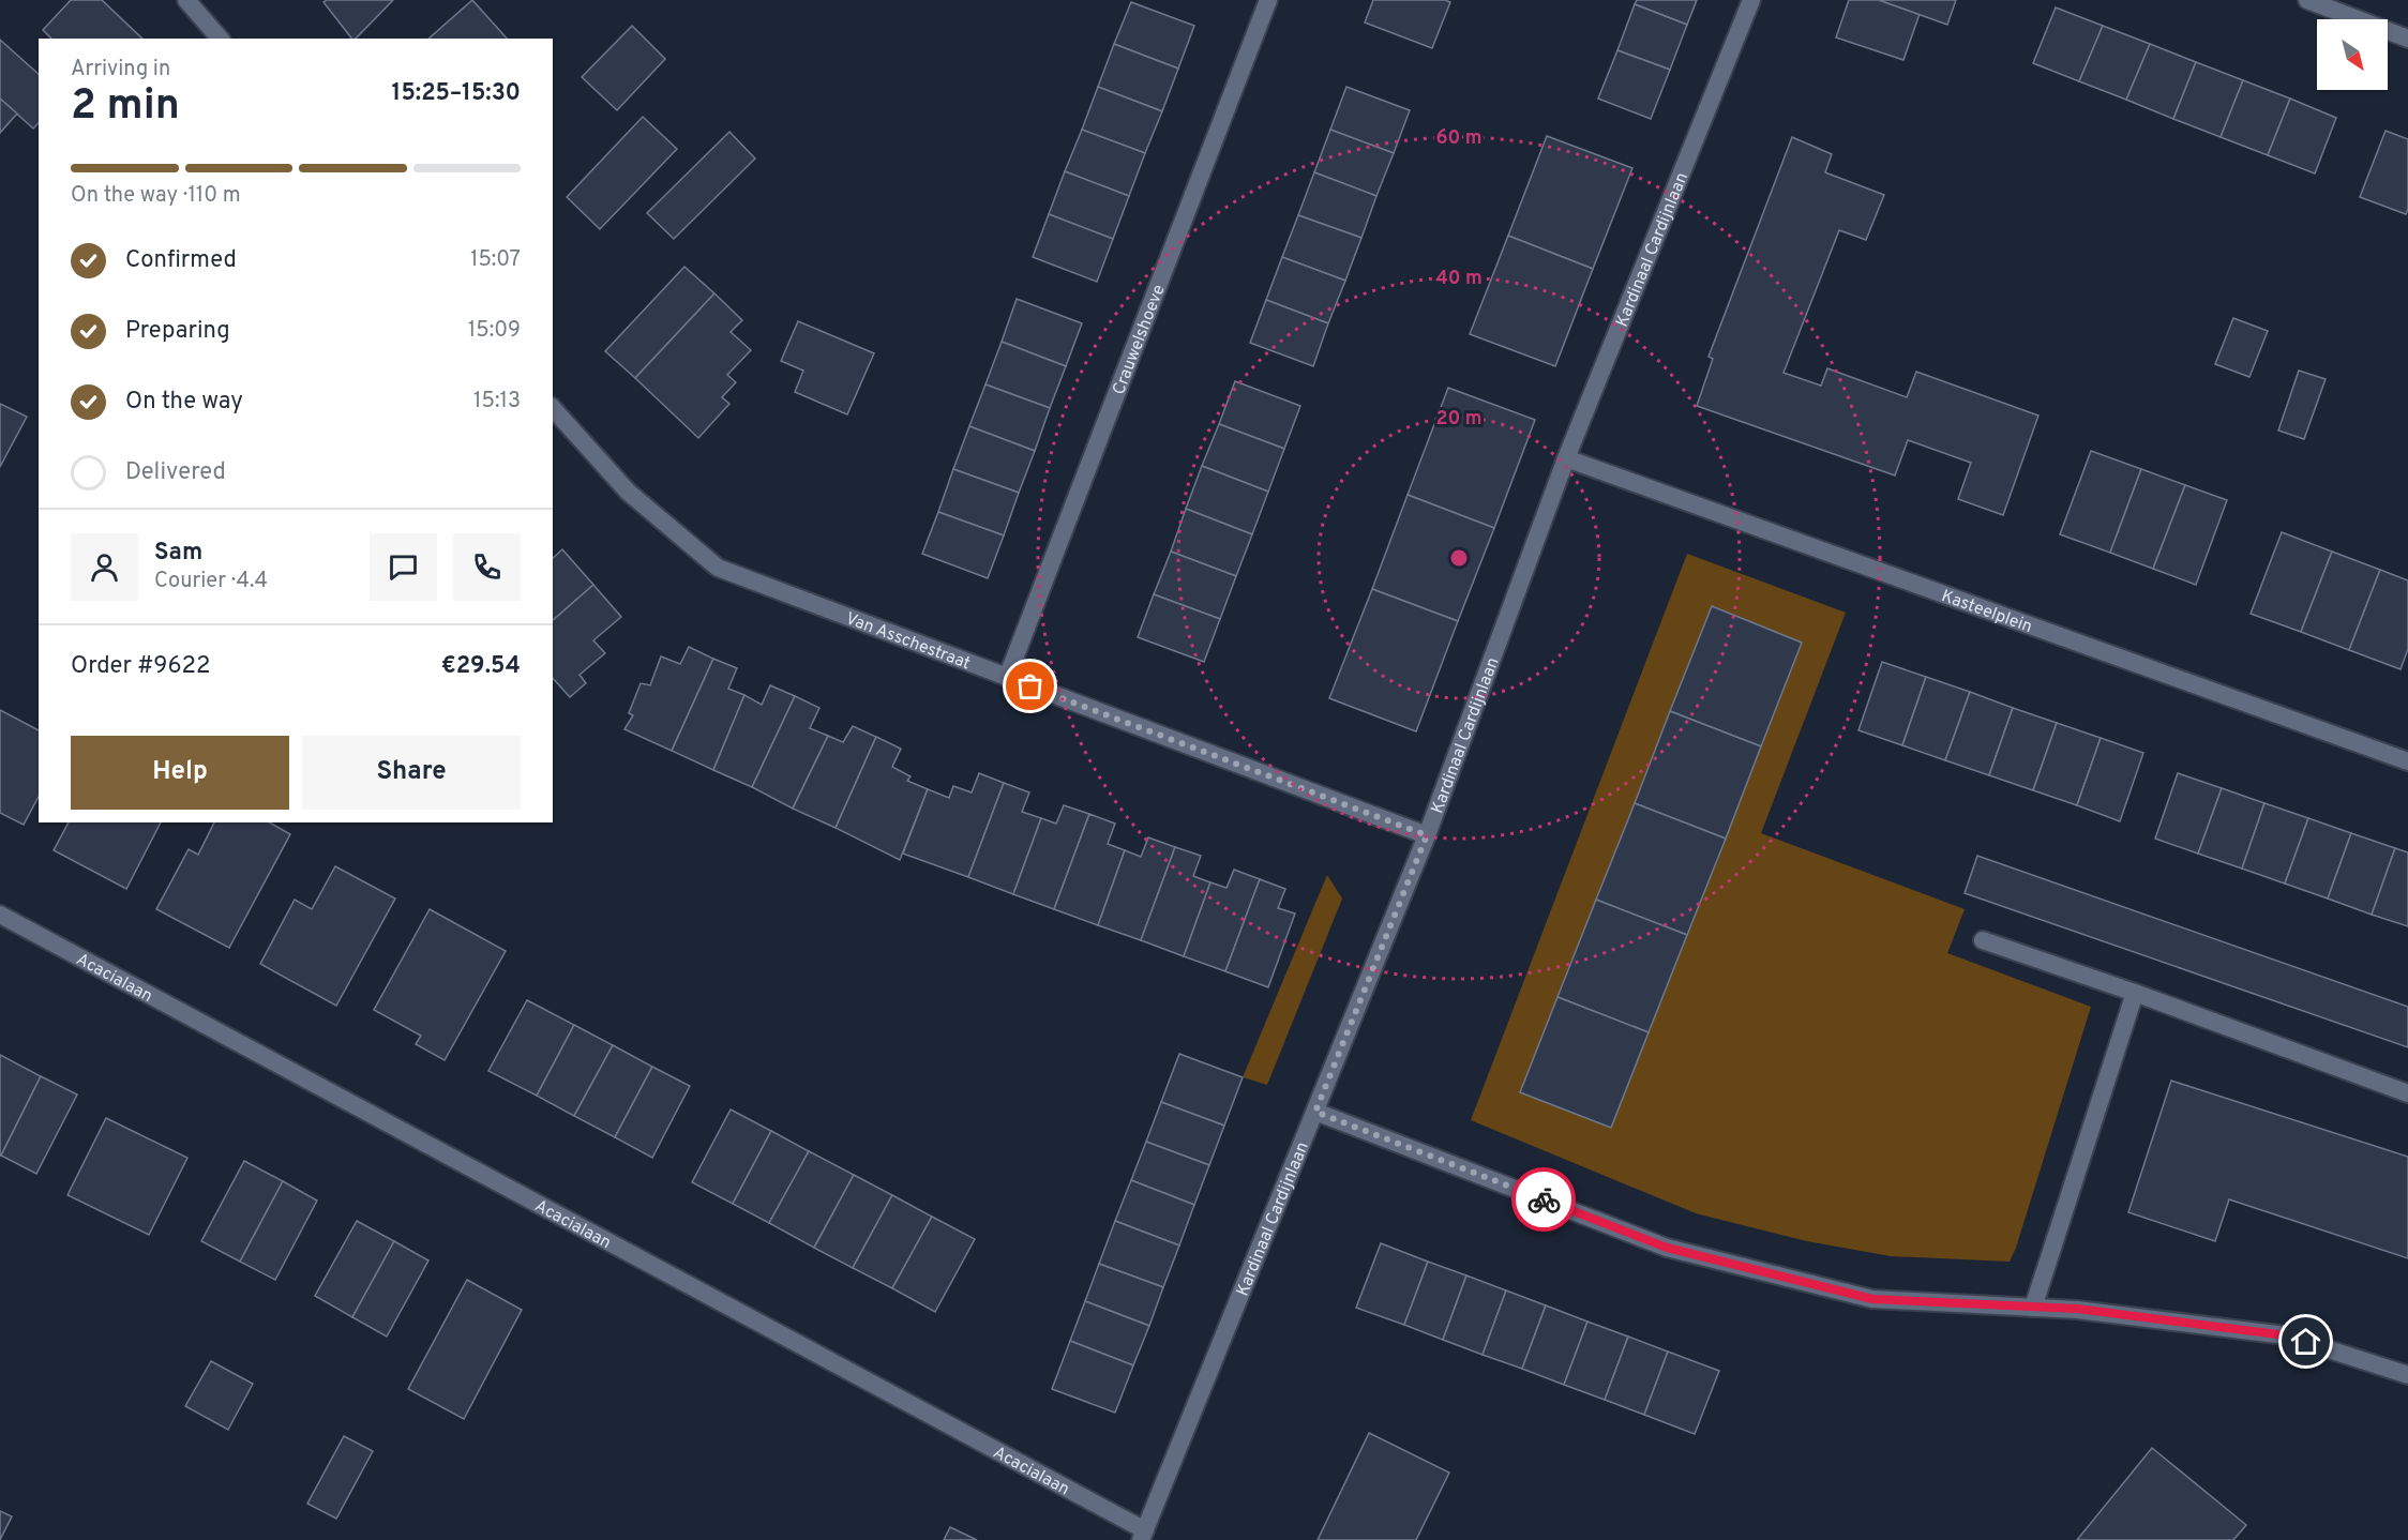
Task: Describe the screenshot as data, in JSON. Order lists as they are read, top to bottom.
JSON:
{
  "streets": {
    "street": [
      "Kardinaal Cardijnlaan",
      "Crauwelshoeve",
      "Kasteelplein",
      "Van Asschestraat",
      "Acacialaan"
    ]
  },
  "crossings": [
    ["Kardinaal Cardijnlaan", "Kasteelplein"],
    ["Kardinaal Cardijnlaan", "Van Asschestraat"],
    ["Kardinaal Cardijnlaan", "Acacialaan"],
    ["Crauwelshoeve", "Van Asschestraat"]
  ],
  "north": "bottom right",
  "page": {
    "heading": ["2 min", "Arriving in", "15:25–15:30"],
    "panel": [
      "Sam",
      "Courier · 4.4",
      "Order #9622",
      "€29.54"
    ],
    "bar": "On the way · 110 m",
    "list": [
      ["Confirmed", "15:07"],
      ["Preparing", "15:09"],
      ["On the way", "15:13"],
      "Delivered"
    ],
    "buttons": ["Help", "Share"]
  },
  "rings": ["60 m", "40 m", "20 m"]
}
